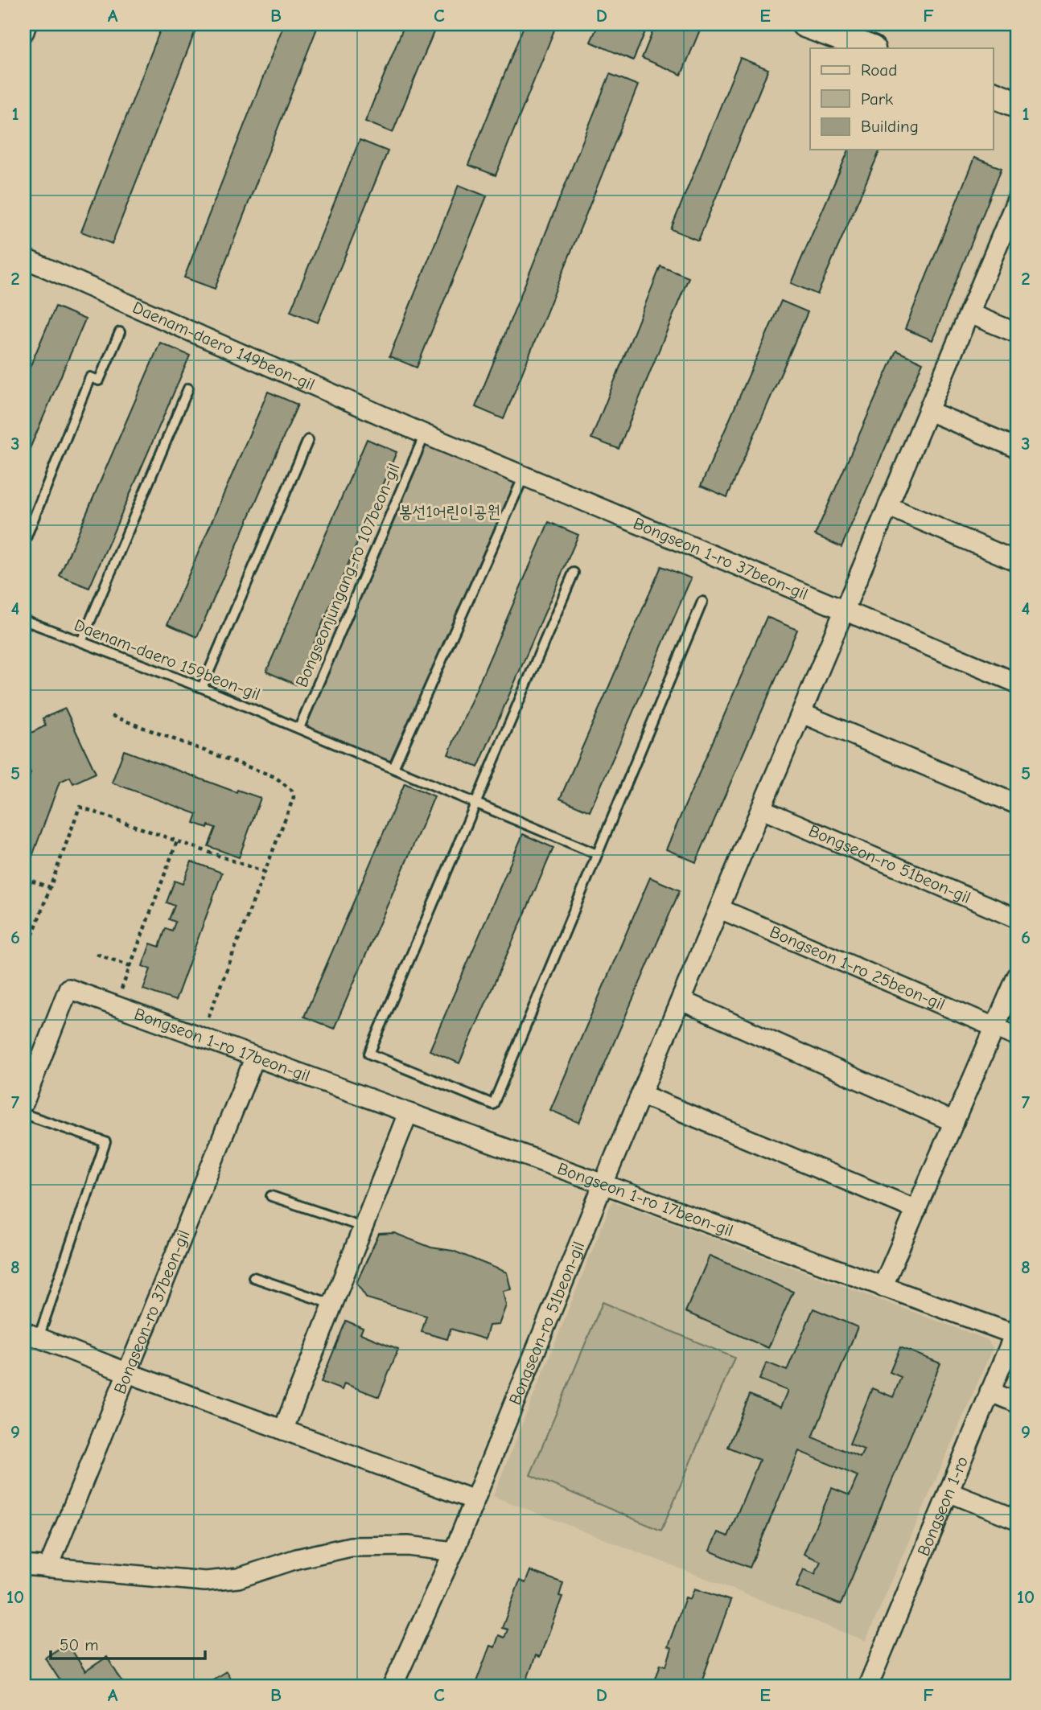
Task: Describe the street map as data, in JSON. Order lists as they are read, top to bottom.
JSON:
{
  "streets": {
    "street": [
      "Daenam-daero 149beon-gil",
      "Bongseon 1-ro 37beon-gil",
      "Bongseon-ro 51beon-gil",
      "Bongseon 1-ro 25beon-gil",
      "Bongseon 1-ro 17beon-gil",
      "Bongseon-ro 37beon-gil",
      "Bongseon 1-ro"
    ],
    "lane": ["Bongseonjungang-ro 107beon-gil", "Daenam-daero 159beon-gil"]
  },
  "crossings": [
    ["Daenam-daero 149beon-gil", "Bongseon 1-ro 37beon-gil"],
    ["Daenam-daero 149beon-gil", "Bongseonjungang-ro 107beon-gil"],
    ["Bongseon 1-ro 37beon-gil", "Bongseonjungang-ro 107beon-gil"],
    ["Bongseon 1-ro 37beon-gil", "Bongseon-ro 51beon-gil"],
    ["Bongseonjungang-ro 107beon-gil", "Daenam-daero 159beon-gil"],
    ["Bongseon-ro 51beon-gil", "Bongseon 1-ro 25beon-gil"],
    ["Bongseon-ro 51beon-gil", "Bongseon 1-ro 17beon-gil"],
    ["Bongseon 1-ro 17beon-gil", "Bongseon-ro 37beon-gil"],
    ["Bongseon 1-ro 17beon-gil", "Bongseon 1-ro"]
  ],
  "parks": ["봉선1어린이공원"],
  "legend": ["Road", "Park", "Building"],
  "scale_bar": "50 m",
  "grid": {
    "columns": [
      "A",
      "B",
      "C",
      "D",
      "E",
      "F"
    ],
    "rows": [
      "1",
      "2",
      "3",
      "4",
      "5",
      "6",
      "7",
      "8",
      "9",
      "10"
    ]
  }
}
